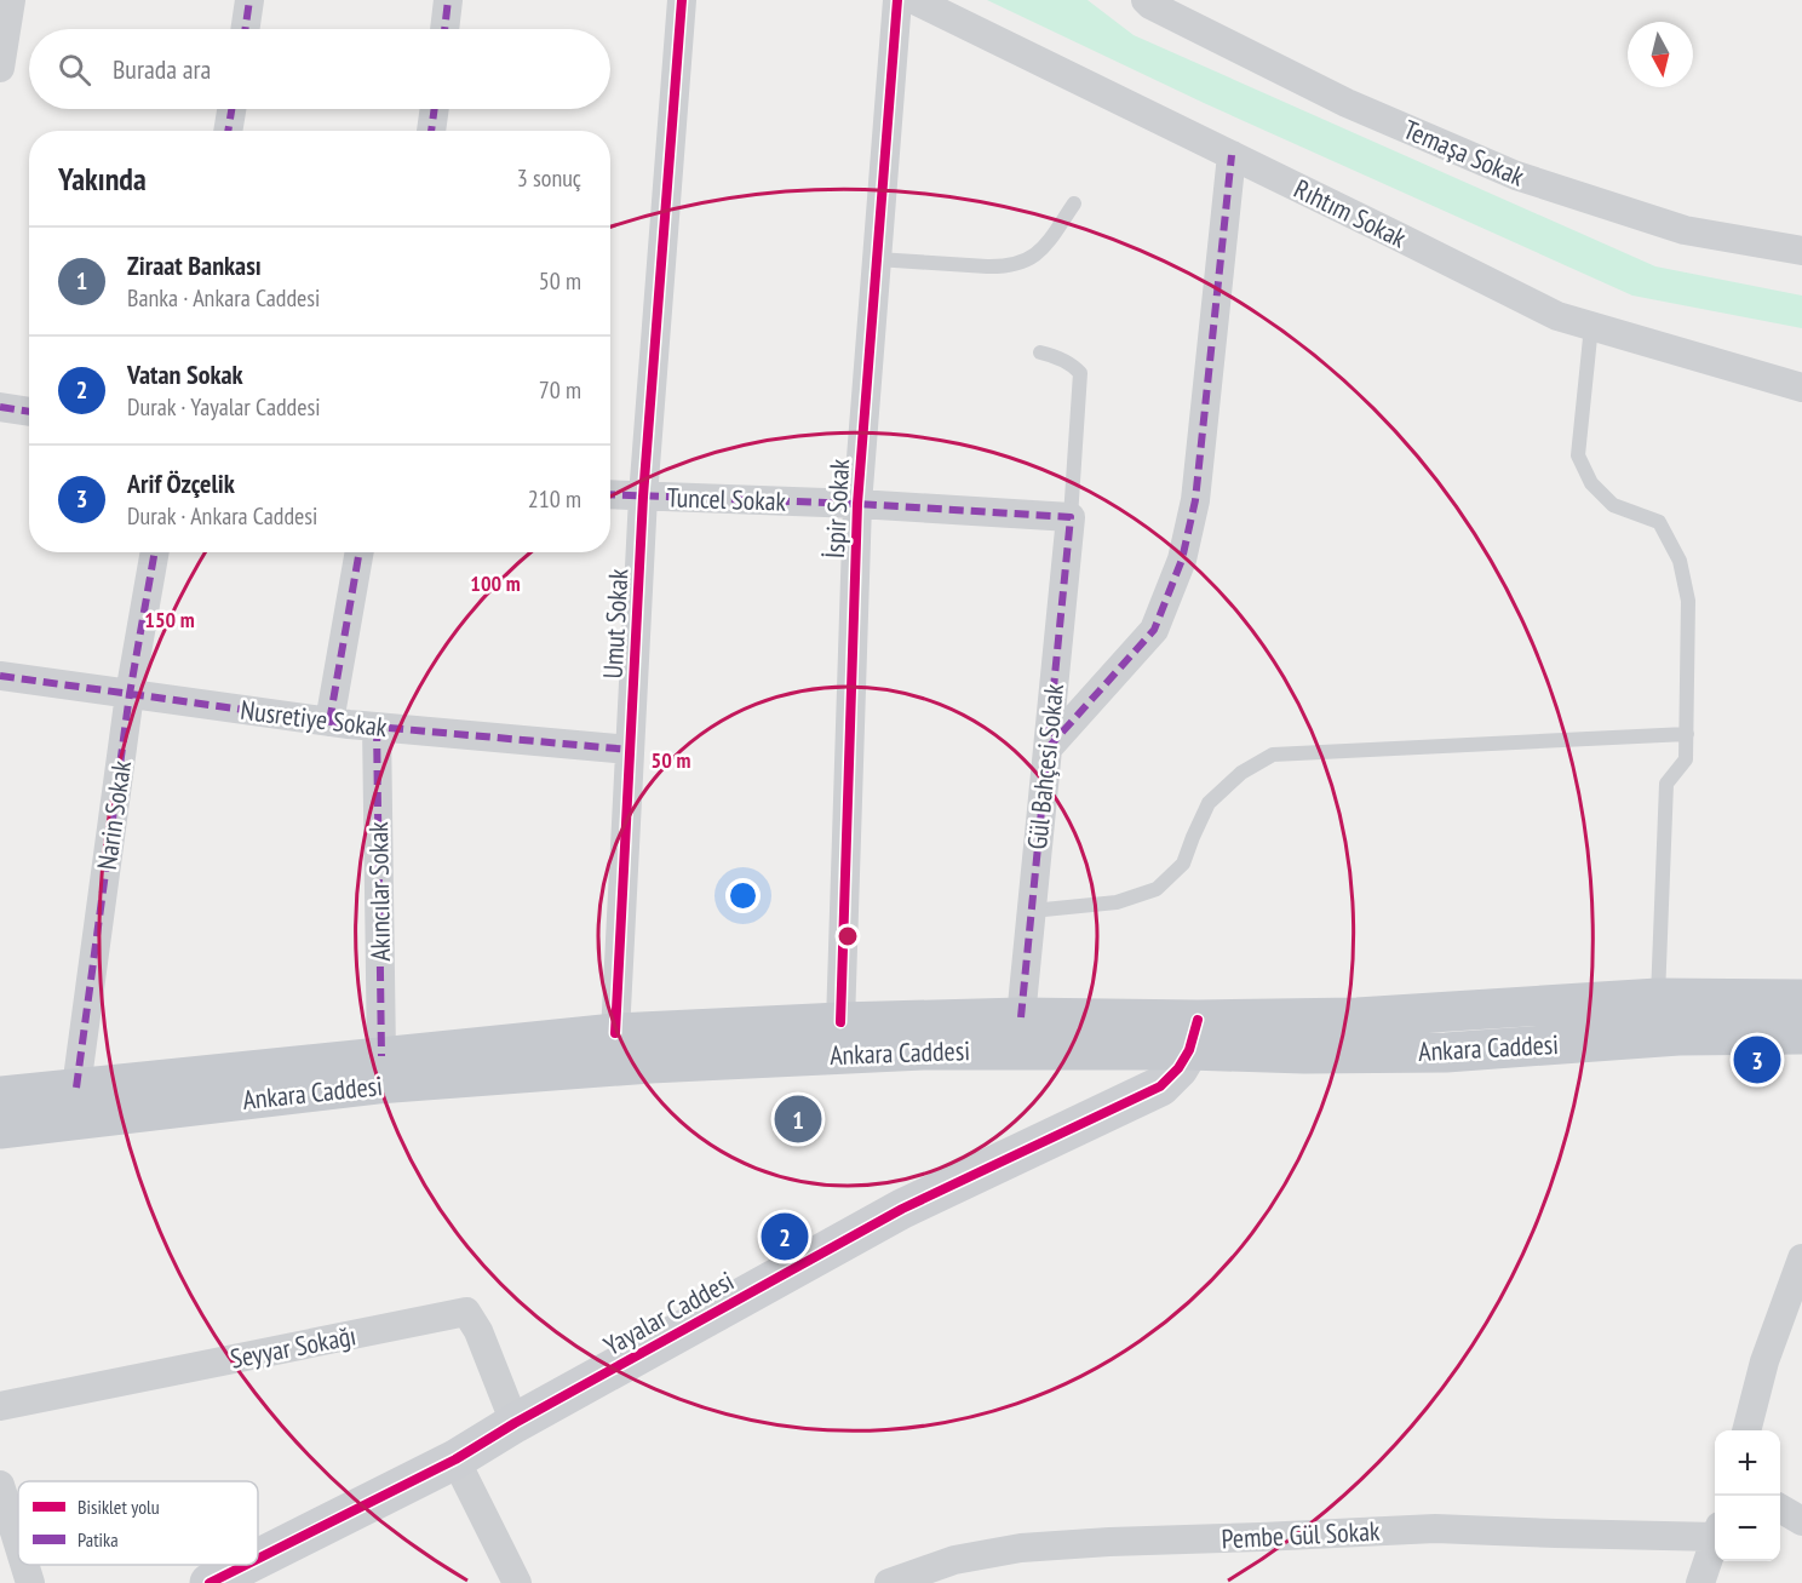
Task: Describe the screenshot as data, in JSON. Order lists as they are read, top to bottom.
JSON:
{
  "streets": {
    "main road": ["Ankara Caddesi"],
    "street": [
      "Temaşa Sokak",
      "Rıhtım Sokak",
      "Tuncel Sokak",
      "İspir Sokak",
      "Umut Sokak",
      "Nusretiye Sokak",
      "Gül Bahçesi Sokak",
      "Narin Sokak",
      "Akıncılar Sokak",
      "Yayalar Caddesi",
      "Seyyar Sokağı",
      "Pembe Gül Sokak"
    ]
  },
  "crossings": [
    ["Tuncel Sokak", "İspir Sokak"],
    ["Tuncel Sokak", "Umut Sokak"],
    ["Tuncel Sokak", "Gül Bahçesi Sokak"],
    ["İspir Sokak", "Ankara Caddesi"],
    ["Umut Sokak", "Nusretiye Sokak"],
    ["Umut Sokak", "Ankara Caddesi"],
    ["Nusretiye Sokak", "Narin Sokak"],
    ["Nusretiye Sokak", "Akıncılar Sokak"],
    ["Gül Bahçesi Sokak", "Ankara Caddesi"],
    ["Narin Sokak", "Ankara Caddesi"],
    ["Akıncılar Sokak", "Ankara Caddesi"],
    ["Ankara Caddesi", "Yayalar Caddesi"],
    ["Yayalar Caddesi", "Seyyar Sokağı"]
  ],
  "legend": ["Bisiklet yolu", "Patika"],
  "north": "bottom",
  "page": {
    "search": "Burada ara",
    "heading": ["Yakında", "3 sonuç"],
    "list": [
      {
        "mark": "1",
        "name": "Ziraat Bankası",
        "note": "Banka · Ankara Caddesi",
        "value": "50 m"
      },
      {
        "mark": "2",
        "name": "Vatan Sokak",
        "note": "Durak · Yayalar Caddesi",
        "value": "70 m"
      },
      {
        "mark": "3",
        "name": "Arif Özçelik",
        "note": "Durak · Ankara Caddesi",
        "value": "210 m"
      }
    ],
    "pins": ["3", "1", "2"],
    "map_buttons": ["+", "−"]
  },
  "rings": ["100 m", "150 m", "50 m"]
}
